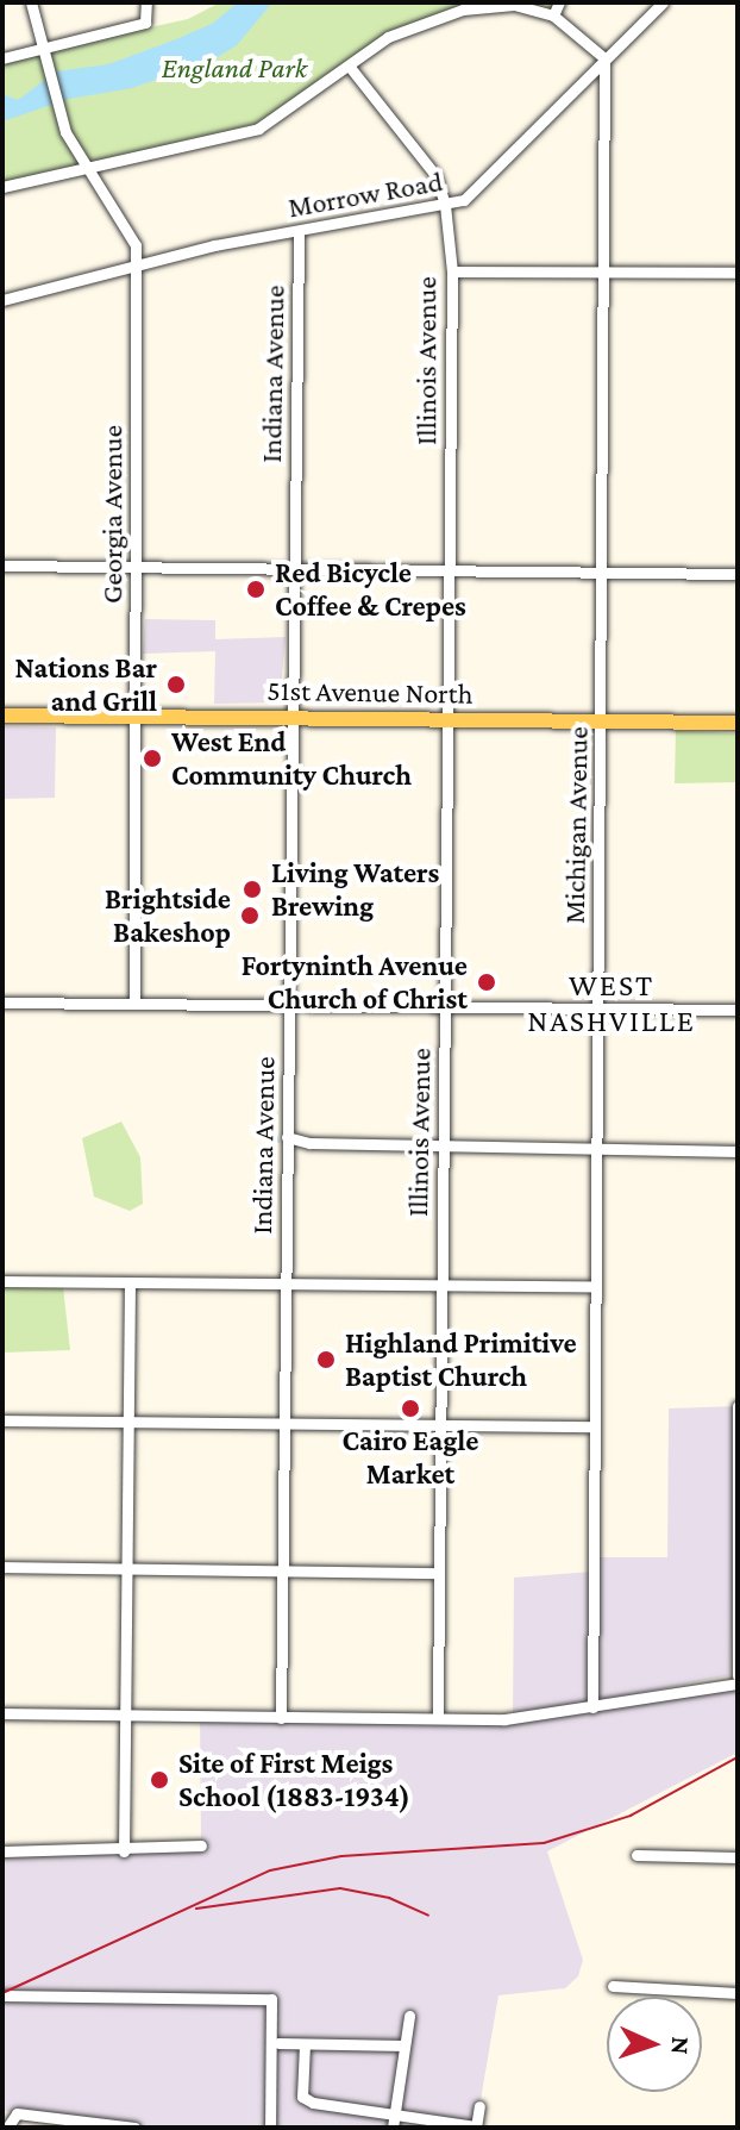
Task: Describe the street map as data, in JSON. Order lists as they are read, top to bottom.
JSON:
{
  "streets": {
    "main road": ["51st Avenue North"],
    "street": [
      "Morrow Road",
      "Illinois Avenue",
      "Indiana Avenue",
      "Georgia Avenue",
      "Michigan Avenue"
    ]
  },
  "crossings": [
    ["Morrow Road", "Illinois Avenue"],
    ["Morrow Road", "Indiana Avenue"],
    ["Morrow Road", "Georgia Avenue"],
    ["Morrow Road", "Michigan Avenue"],
    ["Illinois Avenue", "51st Avenue North"],
    ["Indiana Avenue", "51st Avenue North"],
    ["Georgia Avenue", "51st Avenue North"],
    ["51st Avenue North", "Michigan Avenue"]
  ],
  "districts": ["WEST NASHVILLE"],
  "parks": ["England Park"],
  "places": [
    "Red Bicycle Coffee & Crepes",
    "Nations Bar and Grill",
    "West End Community Church",
    "Living Waters Brewing",
    "Brightside Bakeshop",
    "Fortyninth Avenue Church of Christ",
    "Highland Primitive Baptist Church",
    "Cairo Eagle Market",
    "Site of First Meigs School (1883-1934)"
  ],
  "north": "right"
}
